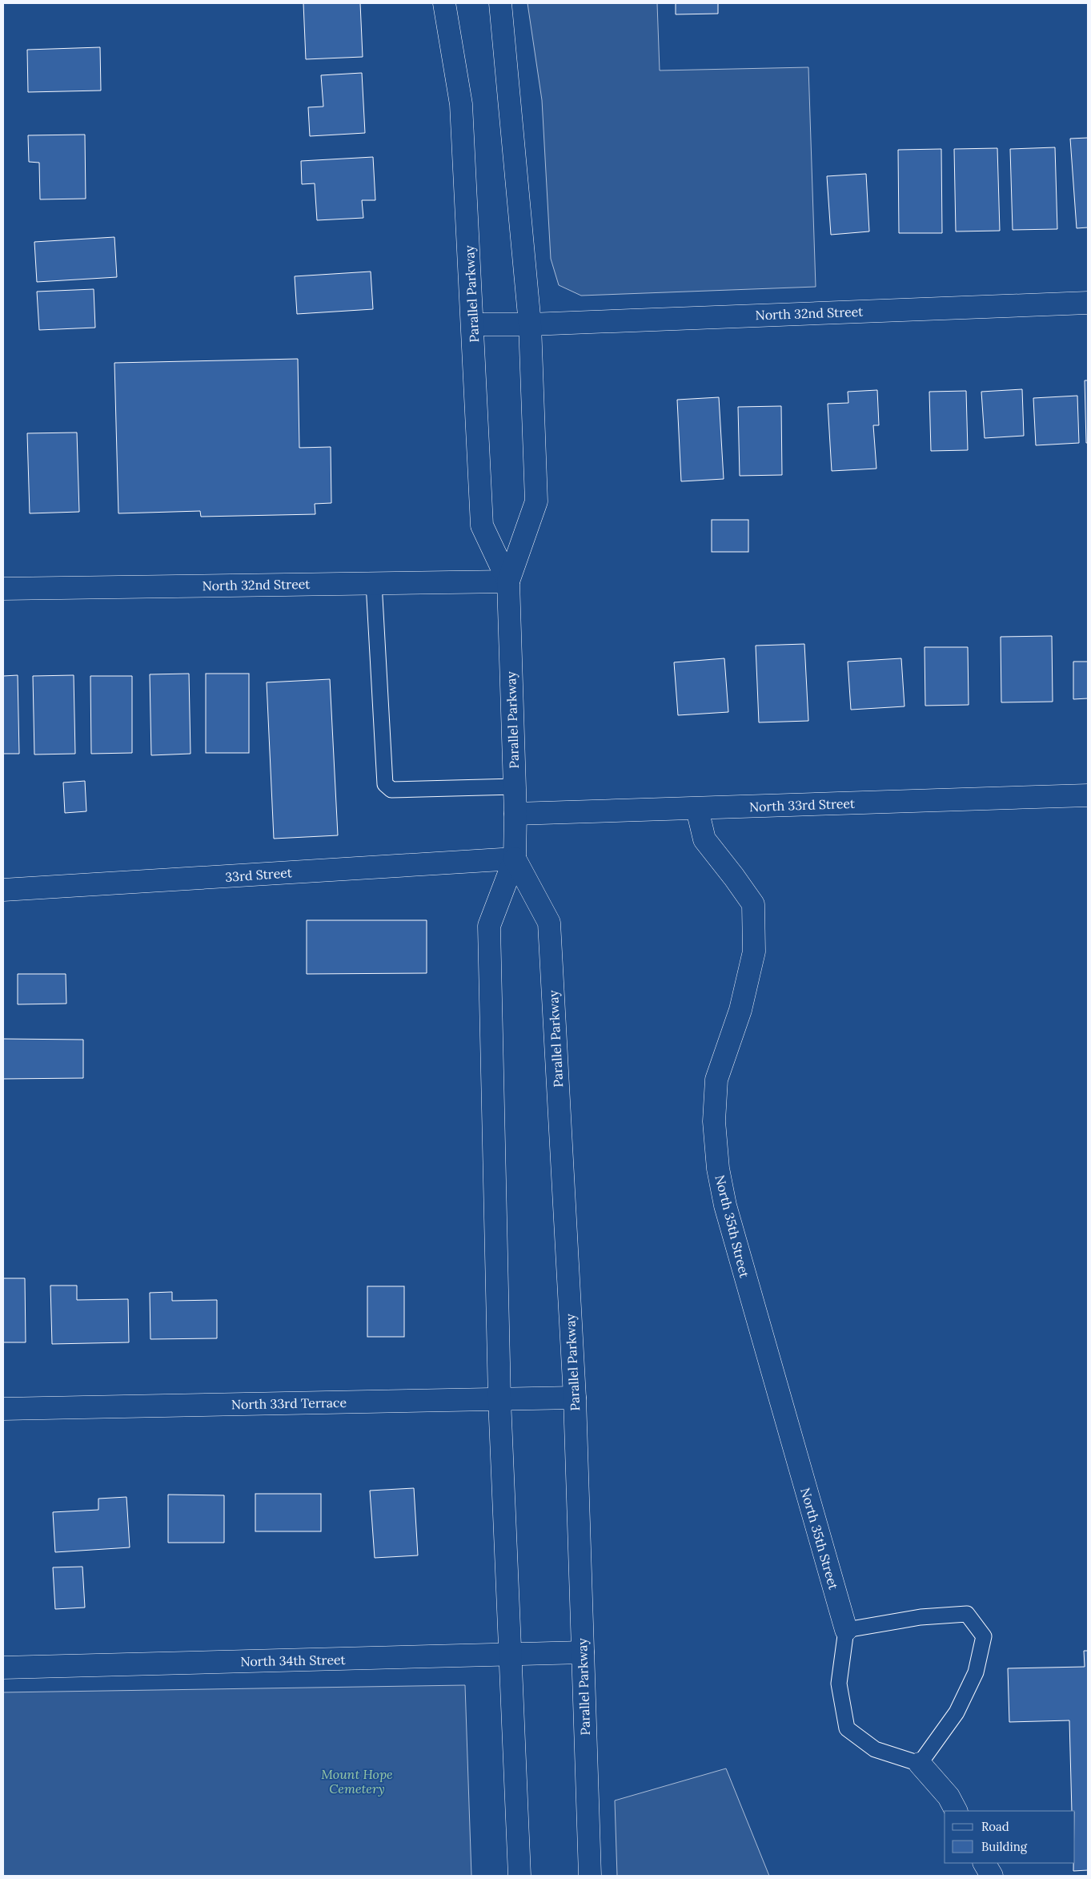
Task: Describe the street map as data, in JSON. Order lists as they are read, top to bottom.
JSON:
{
  "streets": {
    "street": [
      "Parallel Parkway",
      "North 32nd Street",
      "North 33rd Street",
      "33rd Street",
      "North 35th Street",
      "North 33rd Terrace",
      "North 34th Street"
    ]
  },
  "crossings": [
    ["Parallel Parkway", "North 32nd Street"],
    ["Parallel Parkway", "North 33rd Street"],
    ["Parallel Parkway", "33rd Street"],
    ["Parallel Parkway", "North 33rd Terrace"],
    ["Parallel Parkway", "North 34th Street"],
    ["North 33rd Street", "North 35th Street"]
  ],
  "parks": ["Mount Hope Cemetery"],
  "legend": ["Road", "Building"]
}
